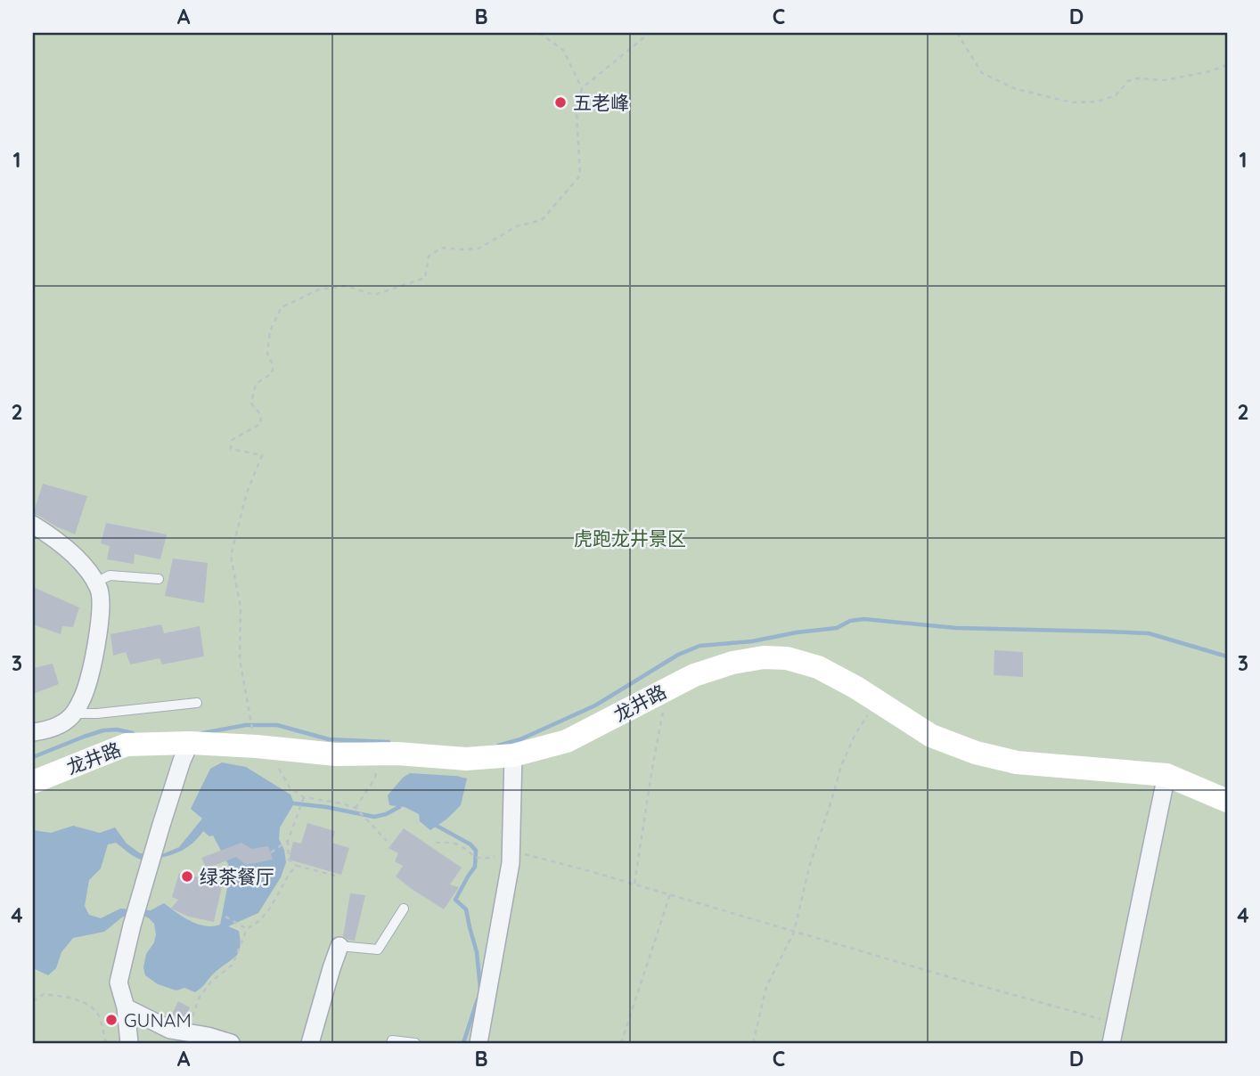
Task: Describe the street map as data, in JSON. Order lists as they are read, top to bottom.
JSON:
{
  "streets": {
    "street": ["龙井路"]
  },
  "parks": ["虎跑龙井景区"],
  "places": ["五老峰", "绿茶餐厅", "GUNAM"],
  "grid": {
    "columns": [
      "A",
      "B",
      "C",
      "D"
    ],
    "rows": [
      "1",
      "2",
      "3",
      "4"
    ]
  }
}
